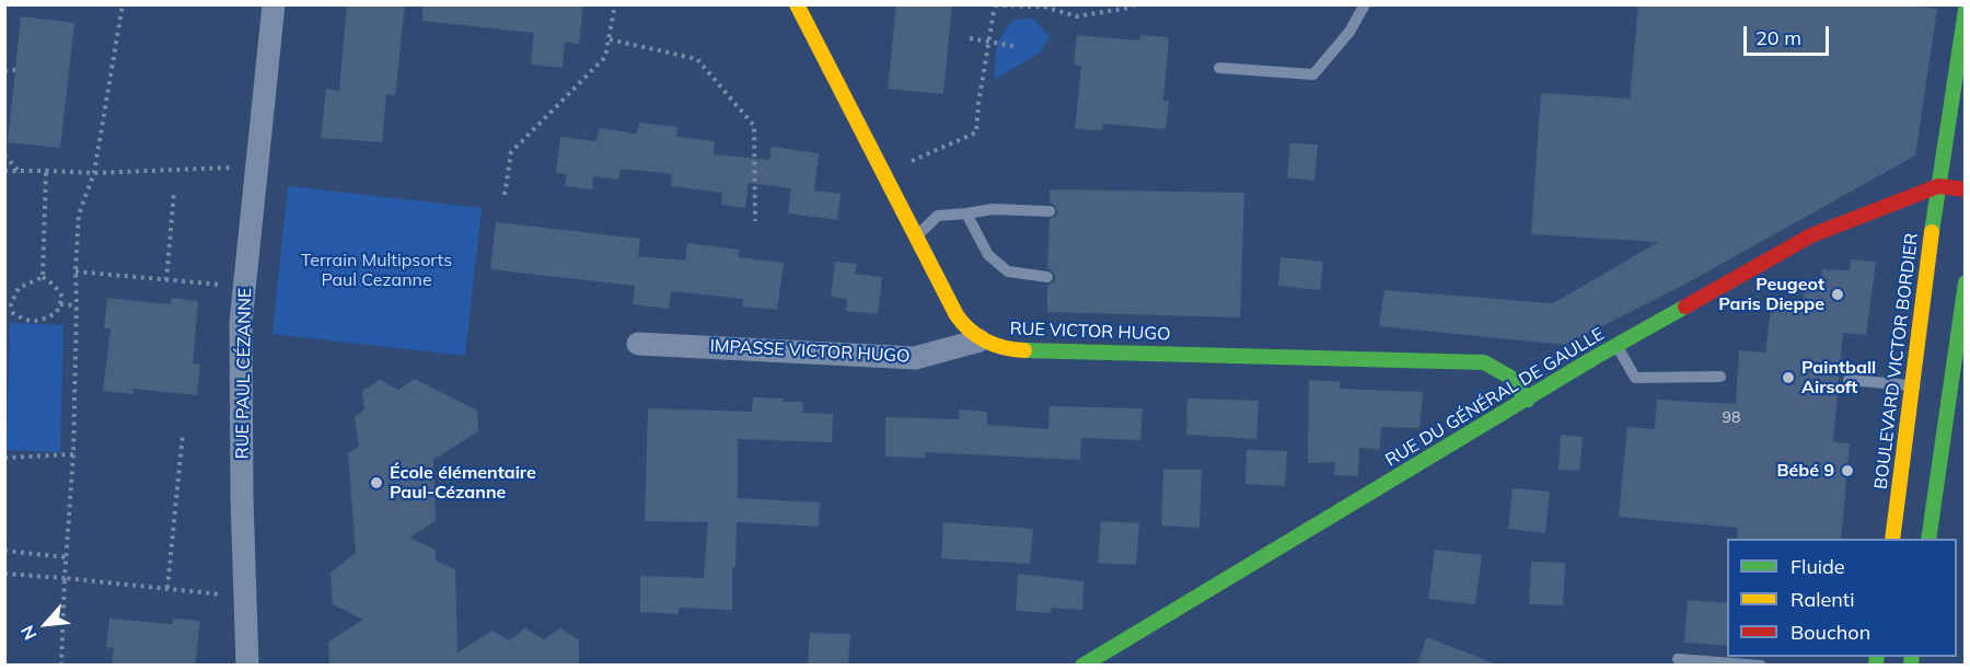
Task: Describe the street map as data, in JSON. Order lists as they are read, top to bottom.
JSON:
{
  "streets": {
    "street": [
      "RUE VICTOR HUGO",
      "IMPASSE VICTOR HUGO",
      "BOULEVARD VICTOR BORDIER",
      "RUE PAUL CÉZANNE",
      "RUE DU GÉNÉRAL DE GAULLE"
    ]
  },
  "crossings": [
    ["RUE VICTOR HUGO", "IMPASSE VICTOR HUGO"],
    ["RUE VICTOR HUGO", "RUE DU GÉNÉRAL DE GAULLE"],
    ["BOULEVARD VICTOR BORDIER", "RUE DU GÉNÉRAL DE GAULLE"]
  ],
  "parks": ["Terrain Multipsorts Paul Cezanne"],
  "places": [
    "Peugeot Paris Dieppe",
    "Paintball Airsoft",
    "Bébé 9",
    "École élémentaire Paul-Cézanne"
  ],
  "house_numbers": ["98"],
  "legend": ["Fluide", "Ralenti", "Bouchon"],
  "scale_bar": "20 m",
  "north": "bottom left"
}
